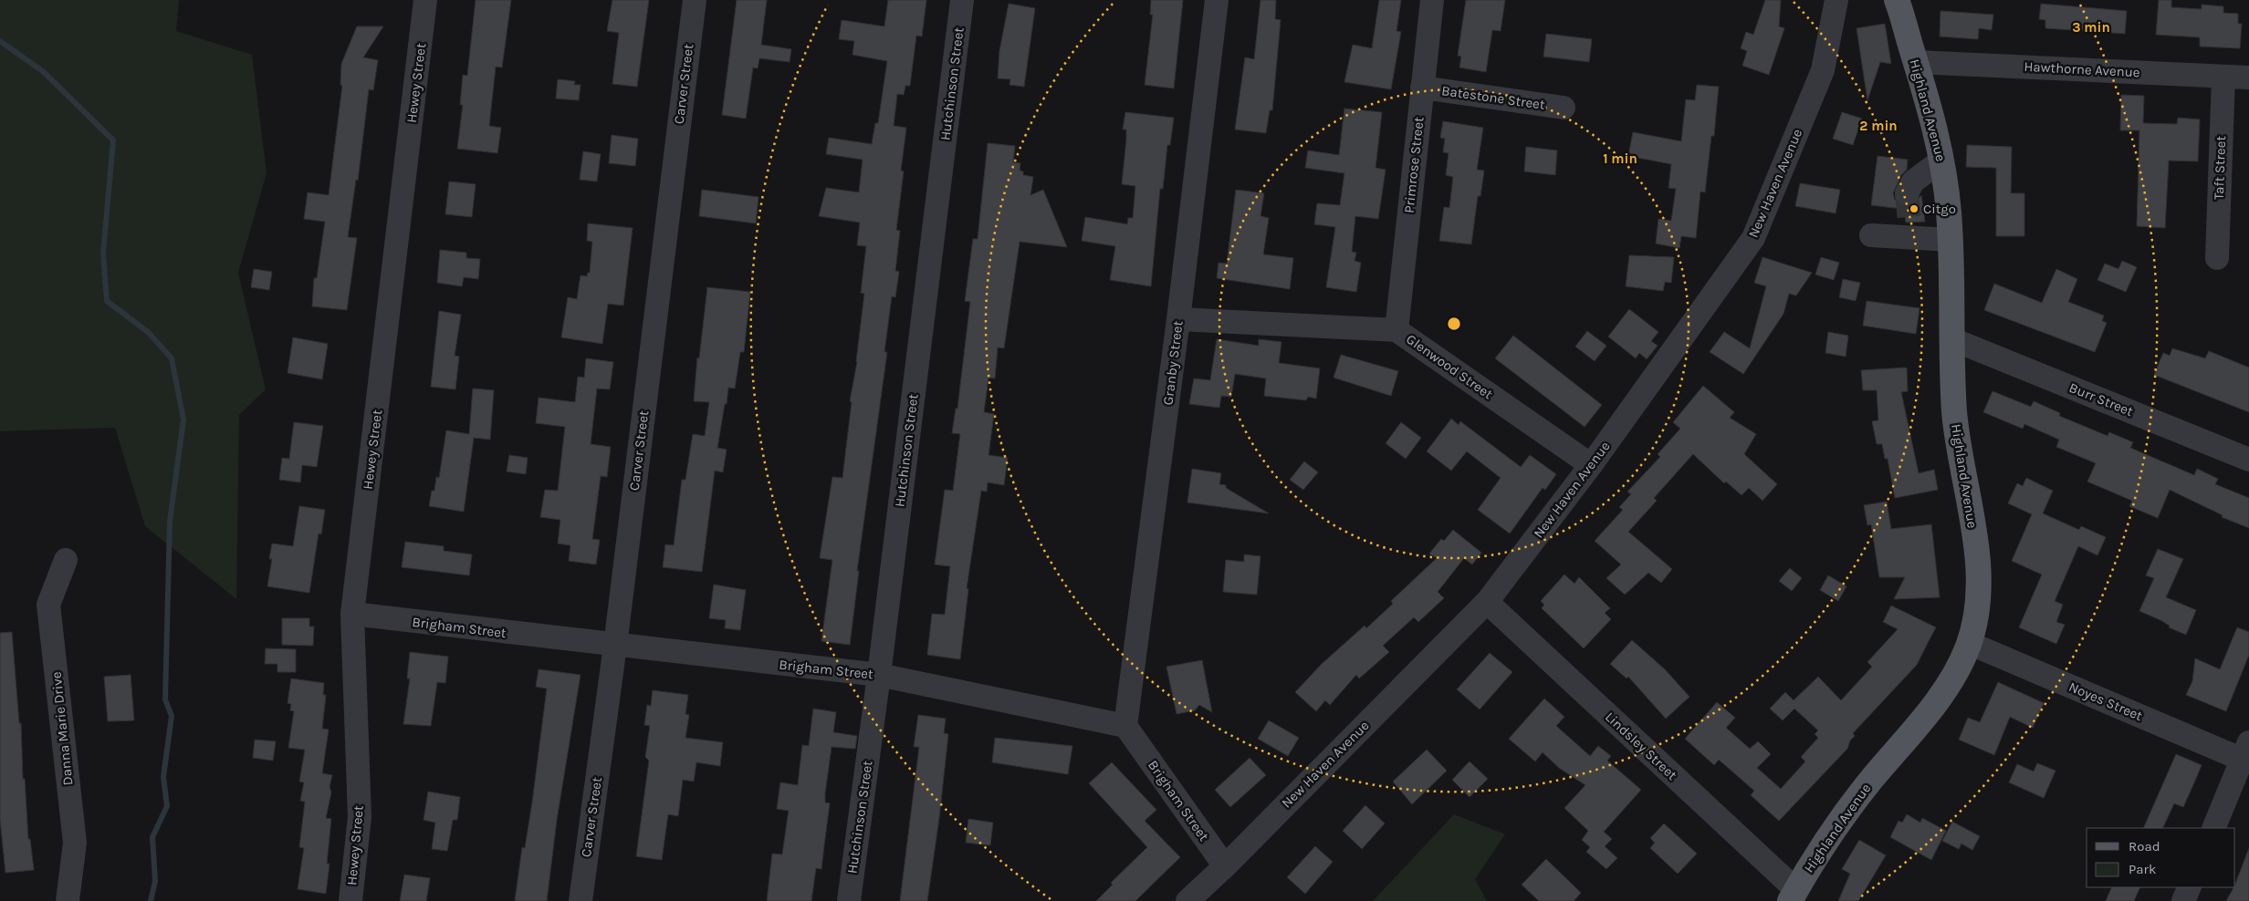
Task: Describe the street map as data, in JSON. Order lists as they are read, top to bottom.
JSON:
{
  "streets": {
    "main road": ["Highland Avenue"],
    "street": [
      "Hawthorne Avenue",
      "Hewey Street",
      "Carver Street",
      "Hutchinson Street",
      "Batestone Street",
      "Primrose Street",
      "Taft Street",
      "New Haven Avenue",
      "Granby Street",
      "Glenwood Street",
      "Burr Street",
      "Brigham Street",
      "Noyes Street",
      "Danna Marie Drive",
      "Lindsley Street"
    ]
  },
  "crossings": [
    ["Hawthorne Avenue", "Highland Avenue"],
    ["Hawthorne Avenue", "Taft Street"],
    ["Hewey Street", "Brigham Street"],
    ["Carver Street", "Brigham Street"],
    ["Hutchinson Street", "Brigham Street"],
    ["Batestone Street", "Primrose Street"],
    ["Highland Avenue", "Burr Street"],
    ["Highland Avenue", "Noyes Street"],
    ["Highland Avenue", "Lindsley Street"],
    ["Primrose Street", "Glenwood Street"],
    ["New Haven Avenue", "Glenwood Street"],
    ["New Haven Avenue", "Brigham Street"],
    ["New Haven Avenue", "Lindsley Street"],
    ["Granby Street", "Glenwood Street"],
    ["Granby Street", "Brigham Street"]
  ],
  "places": ["Citgo"],
  "legend": ["Road", "Park"],
  "rings": ["3 min", "2 min", "1 min"]
}
